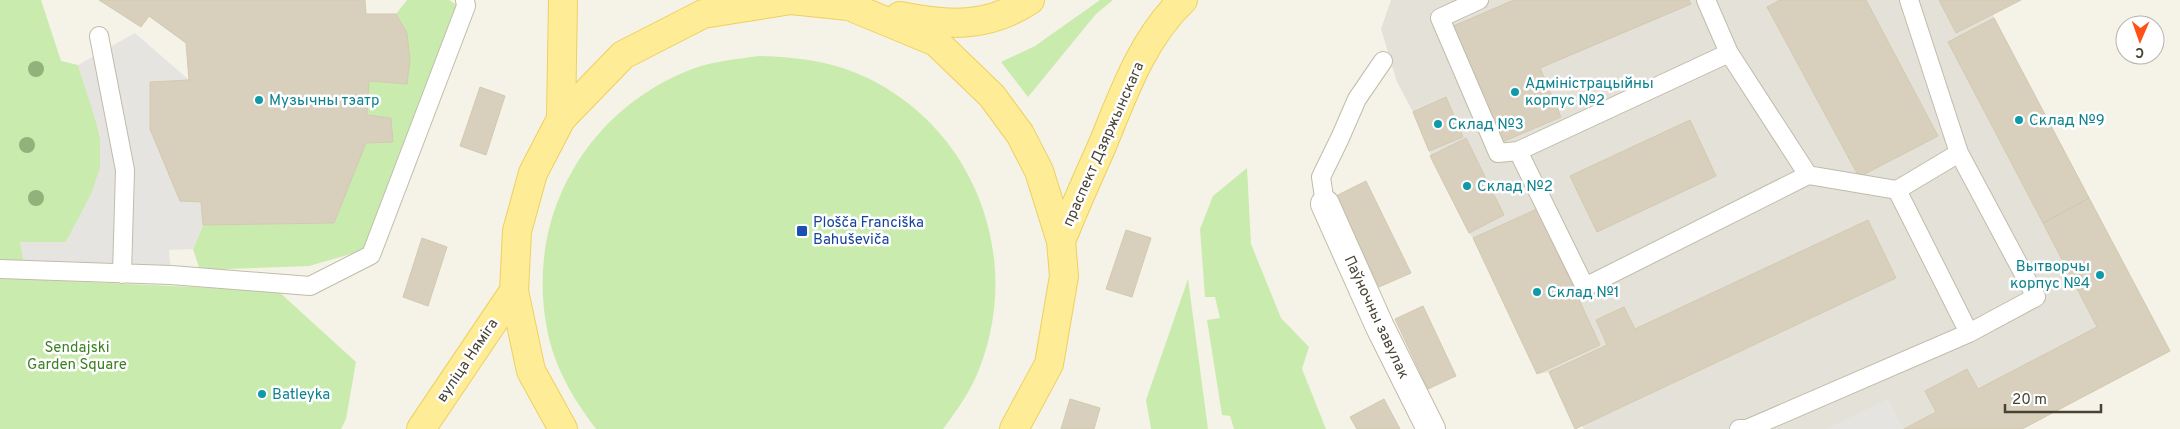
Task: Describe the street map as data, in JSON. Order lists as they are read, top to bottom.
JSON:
{
  "streets": {
    "main road": ["праспект Дзяржынскага", "вуліца Няміга"],
    "street": ["Паўночны завулак"]
  },
  "parks": ["Sendajski Garden Square"],
  "places": {
    "other": [
      "Адміністрацыйны корпус №2",
      "Музычны тэатр",
      "Склад №9",
      "Склад №3",
      "Склад №2",
      "Вытворчы корпус №4",
      "Склад №1",
      "Batleyka"
    ],
    "transit": ["Plošča Franciška Bahuševiča"]
  },
  "scale_bar": "20 m",
  "north": "bottom"
}
